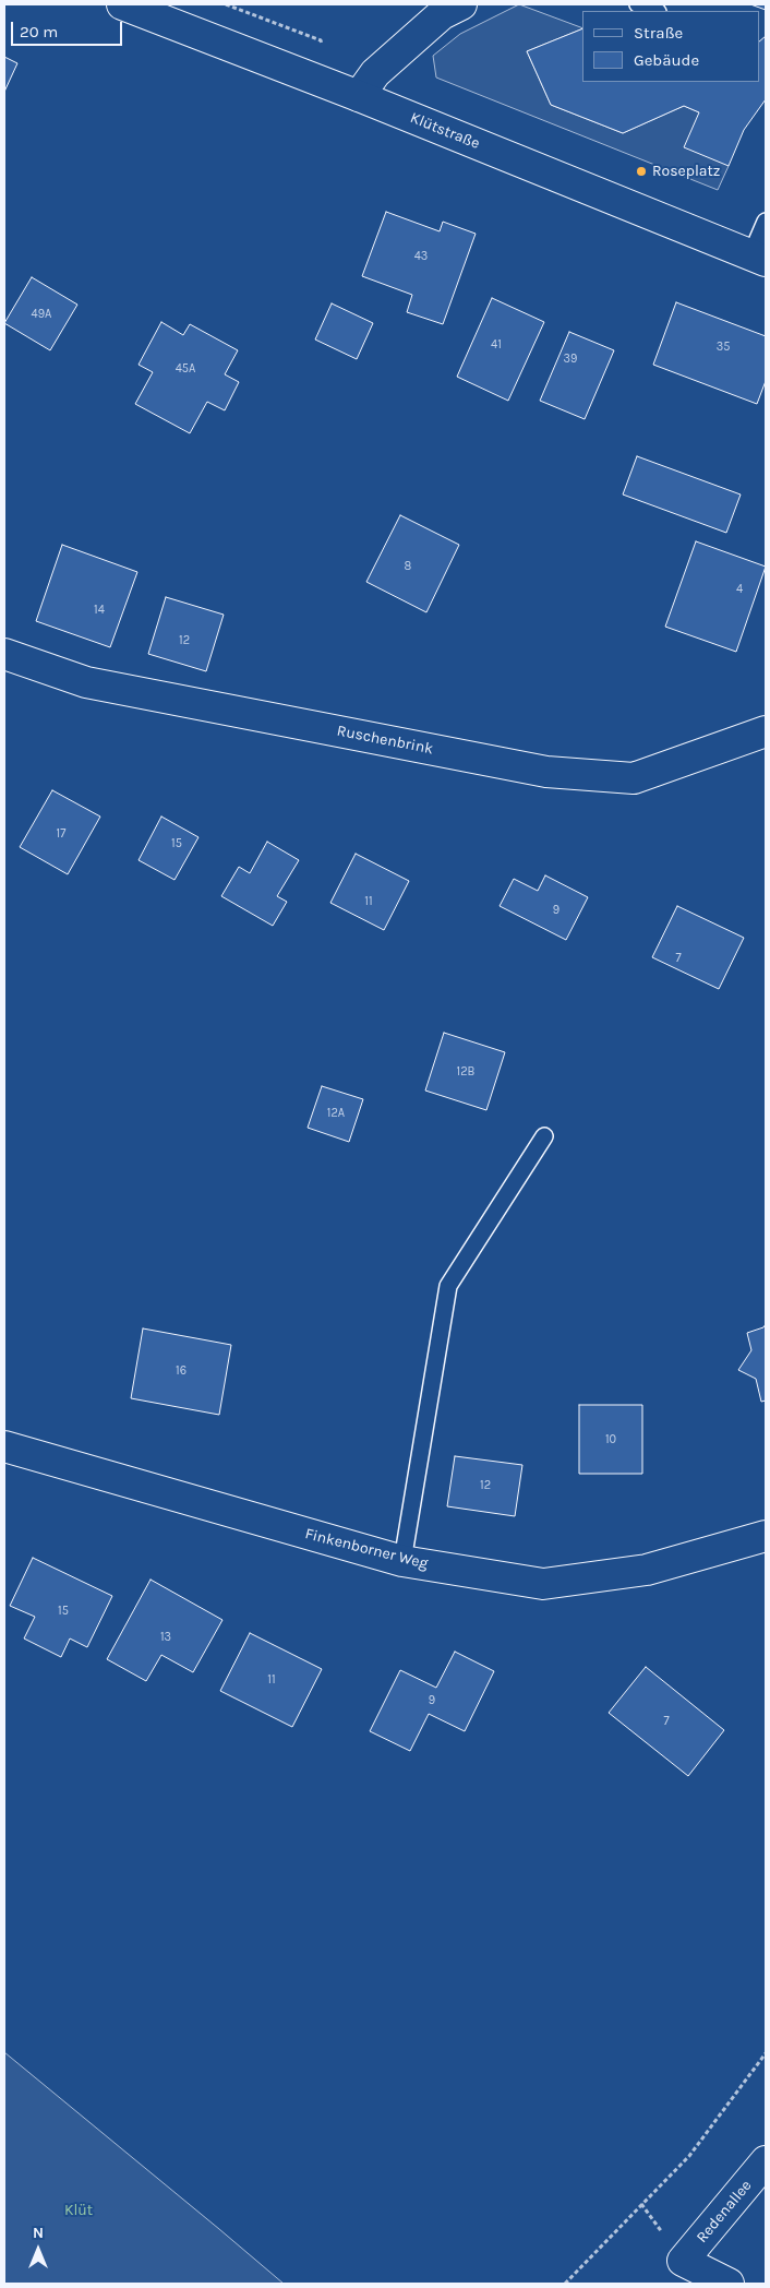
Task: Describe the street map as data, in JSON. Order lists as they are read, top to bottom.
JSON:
{
  "streets": {
    "street": [
      "Klütstraße",
      "Ruschenbrink",
      "Finkenborner Weg",
      "Redenallee"
    ]
  },
  "parks": ["Klüt"],
  "places": ["Roseplatz"],
  "house_numbers": [
    "43",
    "49A",
    "41",
    "35",
    "39",
    "45A",
    "8",
    "4",
    "14",
    "12",
    "17",
    "15",
    "11",
    "9",
    "7",
    "12B",
    "12A",
    "16",
    "10",
    "12",
    "15",
    "13",
    "11",
    "9",
    "7"
  ],
  "legend": ["Straße", "Gebäude"],
  "scale_bar": "20 m",
  "north": "top"
}
